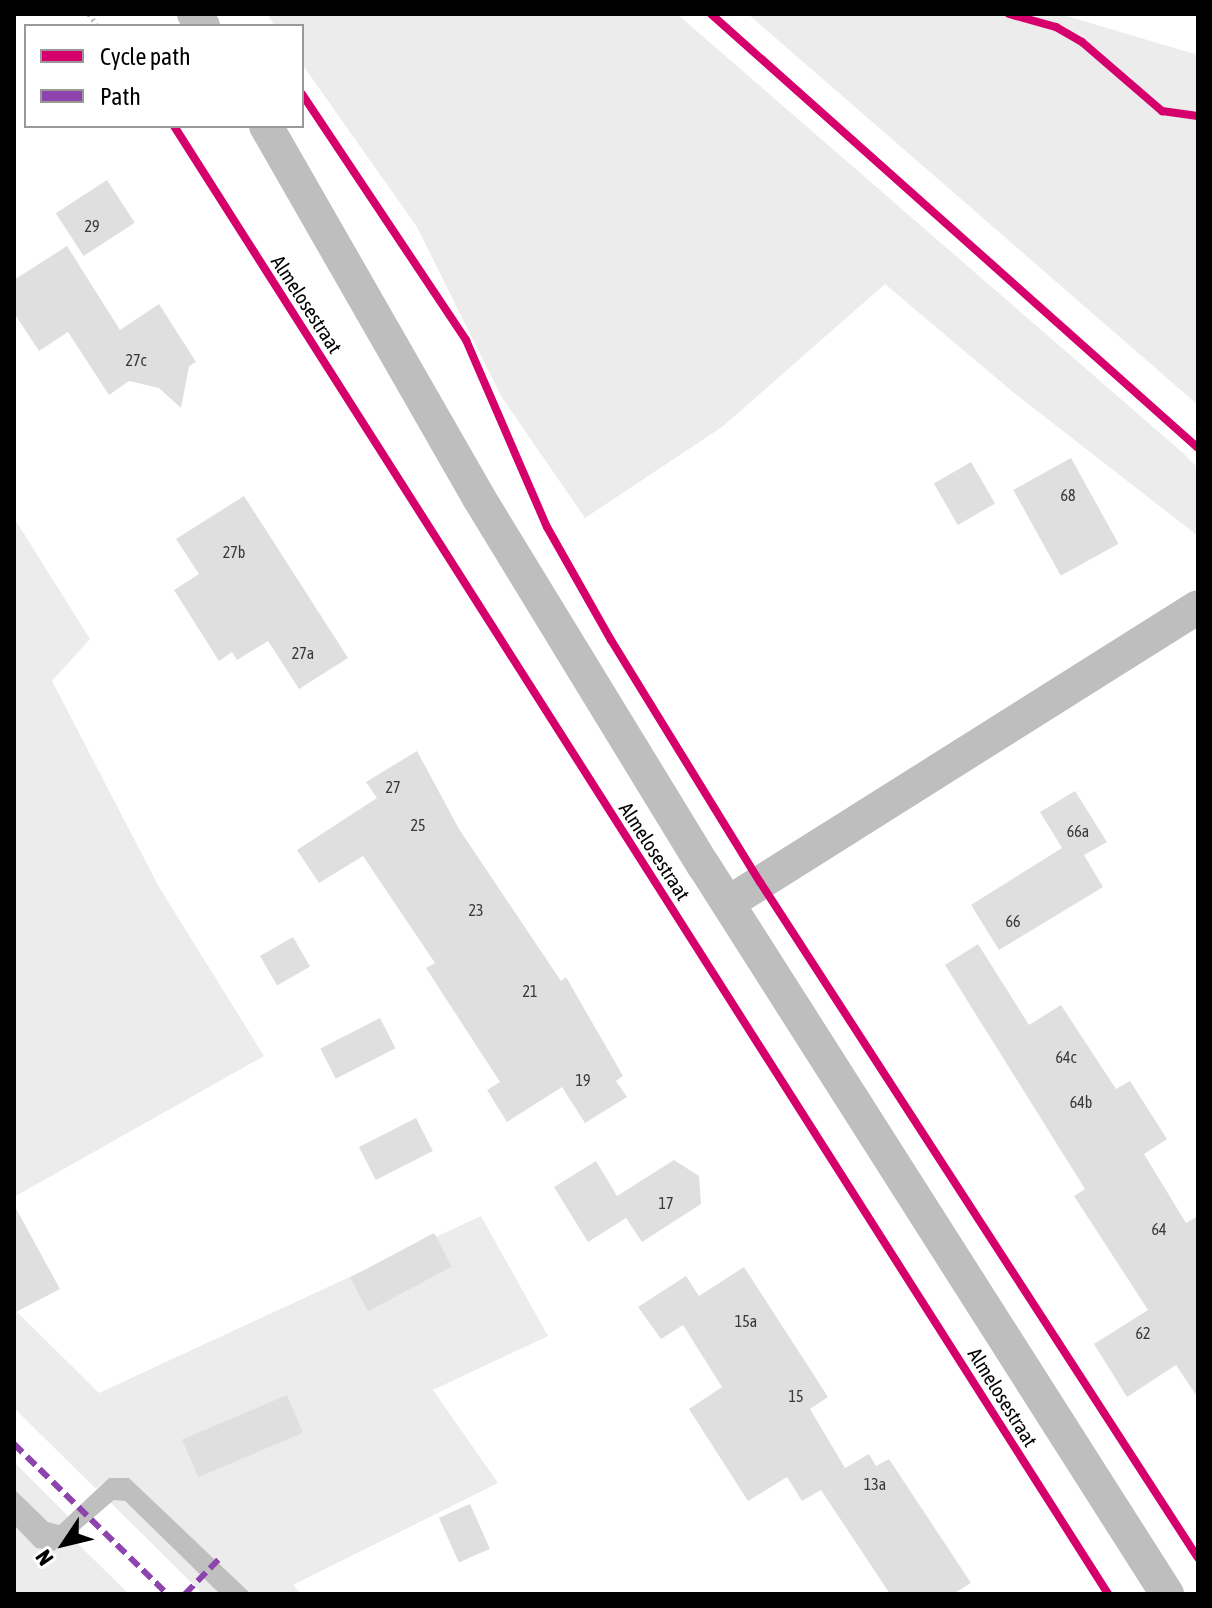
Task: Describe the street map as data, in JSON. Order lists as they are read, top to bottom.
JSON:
{
  "streets": {
    "street": ["Almelosestraat"]
  },
  "house_numbers": [
    "29",
    "27c",
    "68",
    "27b",
    "27a",
    "27",
    "25",
    "66a",
    "23",
    "66",
    "21",
    "64c",
    "19",
    "64b",
    "17",
    "64",
    "15a",
    "62",
    "15",
    "13a"
  ],
  "legend": ["Cycle path", "Path"],
  "north": "bottom left"
}
